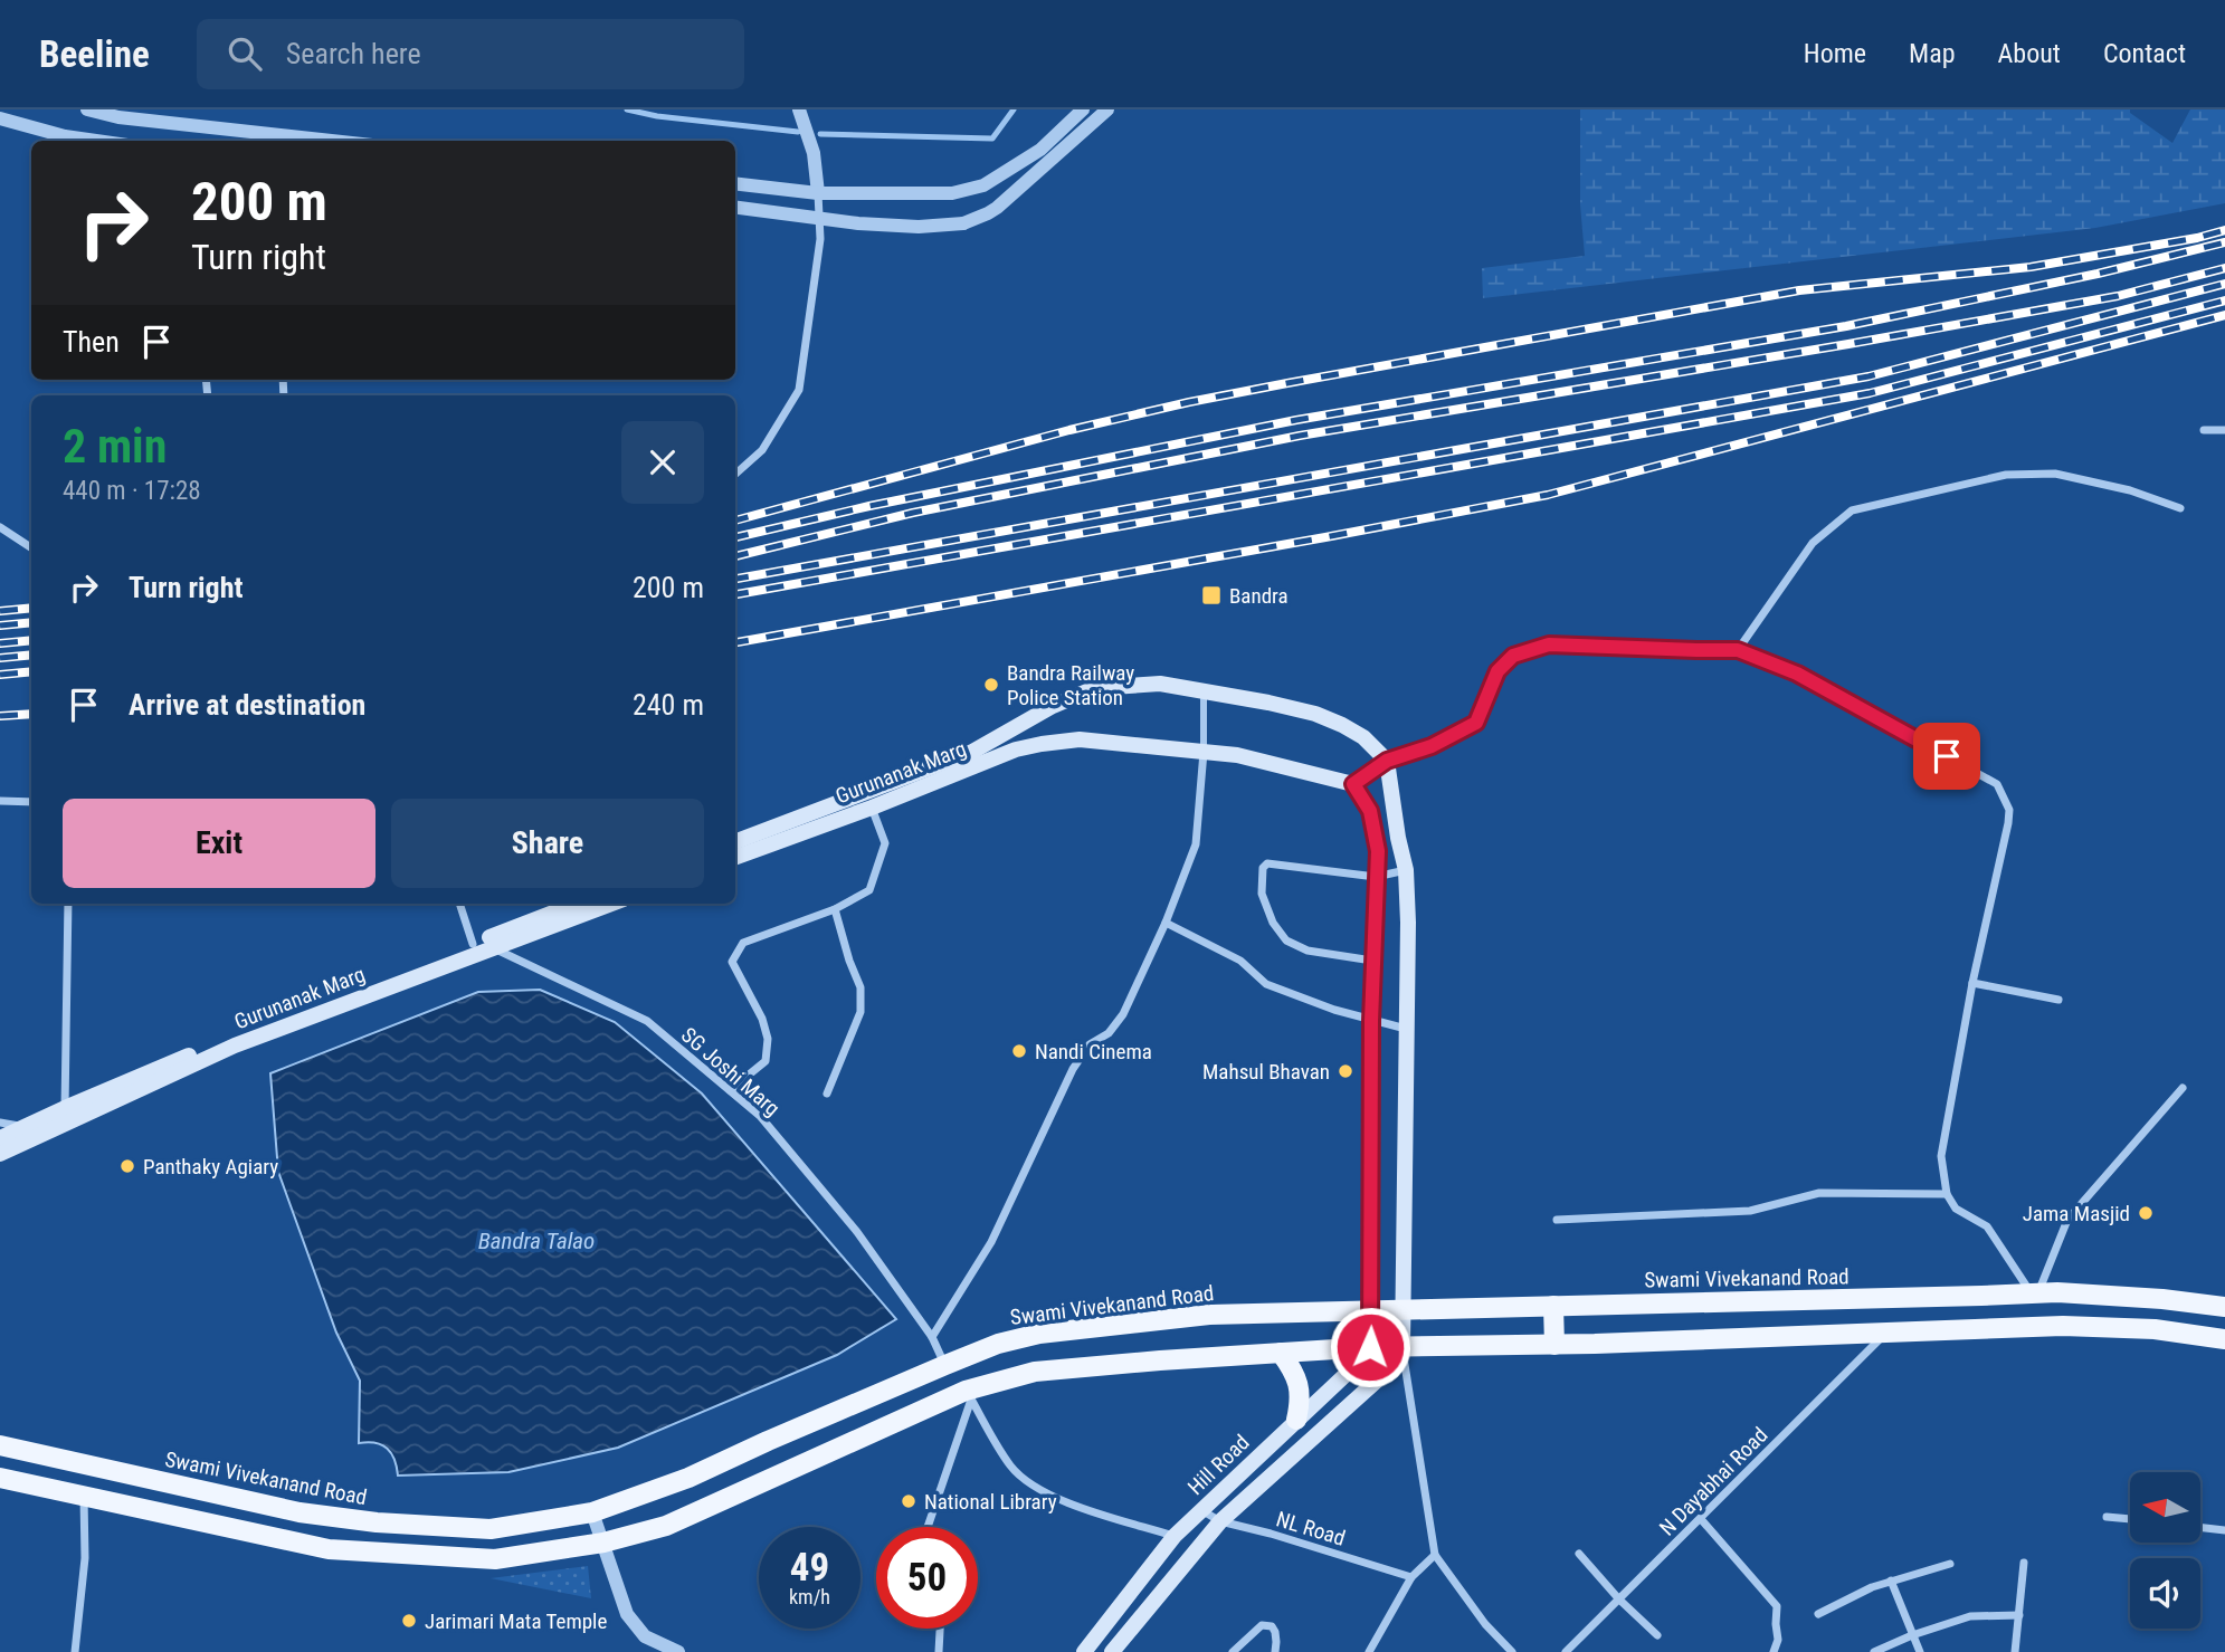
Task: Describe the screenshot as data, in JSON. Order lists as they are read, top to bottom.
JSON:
{
  "streets": {
    "main road": ["Gurunanak Marg", "Swami Vivekanand Road", "Hill Road"],
    "street": ["SG Joshi Marg", "N Dayabhai Road", "NL Road"]
  },
  "crossings": [
    ["Gurunanak Marg", "SG Joshi Marg"],
    ["SG Joshi Marg", "Swami Vivekanand Road"],
    ["Hill Road", "NL Road"]
  ],
  "water": ["Bandra Talao"],
  "places": {
    "transit": ["Bandra"],
    "other": [
      "Bandra Railway Police Station",
      "Nandi Cinema",
      "Mahsul Bhavan",
      "Panthaky Agiary",
      "Jama Masjid",
      "National Library",
      "Jarimari Mata Temple"
    ]
  },
  "north": "left",
  "page": {
    "header": "Beeline",
    "search": "Search here",
    "nav": [
      "Home",
      "Map",
      "About",
      "Contact"
    ],
    "turn": ["200 m", "Turn right"],
    "then": "Then",
    "heading": ["2 min", "440 m · 17:28"],
    "list": [
      {
        "name": "Turn right",
        "value": "200 m"
      },
      {
        "name": "Arrive at destination",
        "value": "240 m"
      }
    ],
    "buttons": ["Exit", "Share"],
    "speed": "49 km/h",
    "limit": "50"
  }
}
